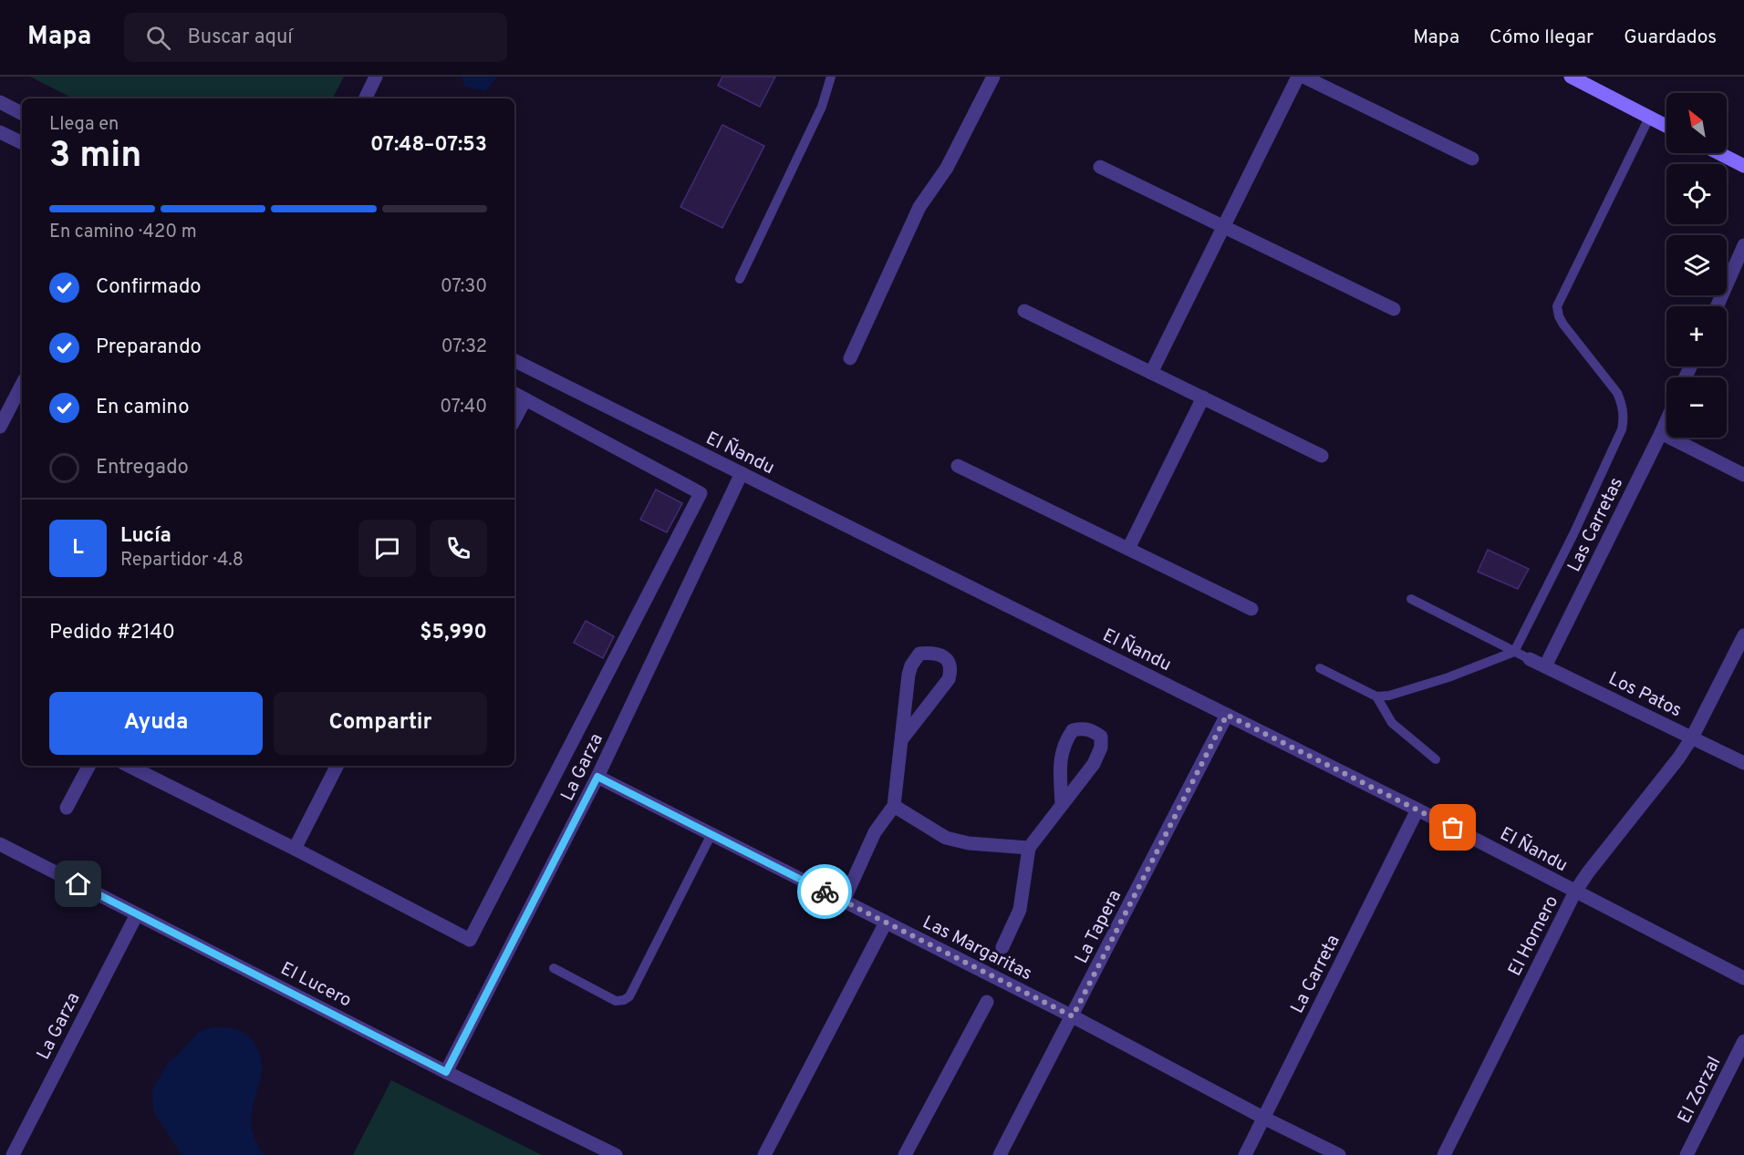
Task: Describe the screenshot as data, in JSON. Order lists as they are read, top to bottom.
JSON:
{
  "streets": {
    "street": [
      "El Ñandu",
      "Las Carretas",
      "Los Patos",
      "La Garza",
      "La Tapera",
      "El Hornero",
      "Las Margaritas",
      "La Carreta",
      "El Lucero",
      "El Zorzal"
    ]
  },
  "crossings": [
    ["El Ñandu", "La Garza"],
    ["El Ñandu", "La Tapera"],
    ["El Ñandu", "El Hornero"],
    ["El Ñandu", "La Carreta"],
    ["Las Carretas", "Los Patos"],
    ["Los Patos", "El Hornero"],
    ["La Garza", "Las Margaritas"],
    ["La Garza", "El Lucero"],
    ["La Tapera", "Las Margaritas"],
    ["Las Margaritas", "La Carreta"]
  ],
  "north": "top left",
  "page": {
    "header": "Mapa",
    "search": "Buscar aquí",
    "nav": ["Mapa", "Cómo llegar", "Guardados"],
    "map_buttons": ["+", "−"],
    "heading": ["3 min", "Llega en", "07:48–07:53"],
    "panel": [
      "Lucía",
      "Repartidor · 4.8",
      "Pedido #2140",
      "$5,990"
    ],
    "bar": "En camino · 420 m",
    "list": [
      ["Confirmado", "07:30"],
      ["Preparando", "07:32"],
      ["En camino", "07:40"],
      "Entregado"
    ],
    "round": "L",
    "buttons": ["Ayuda", "Compartir"]
  }
}
